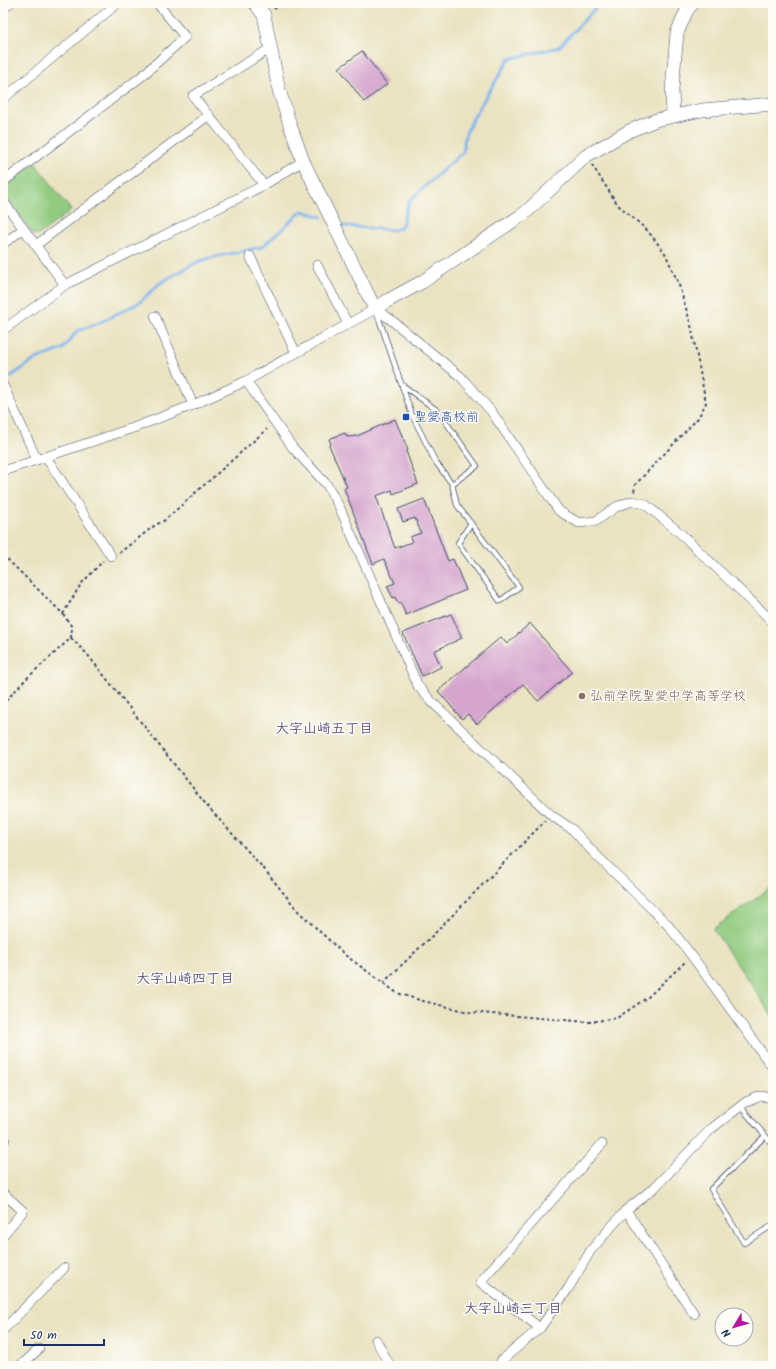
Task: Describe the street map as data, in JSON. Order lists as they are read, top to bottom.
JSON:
{
  "districts": ["大字山崎五丁目", "大字山崎四丁目", "大字山崎三丁目"],
  "places": {
    "transit": ["聖愛高校前"],
    "other": ["弘前学院聖愛中学高等学校"]
  },
  "scale_bar": "50 m",
  "north": "bottom left"
}
